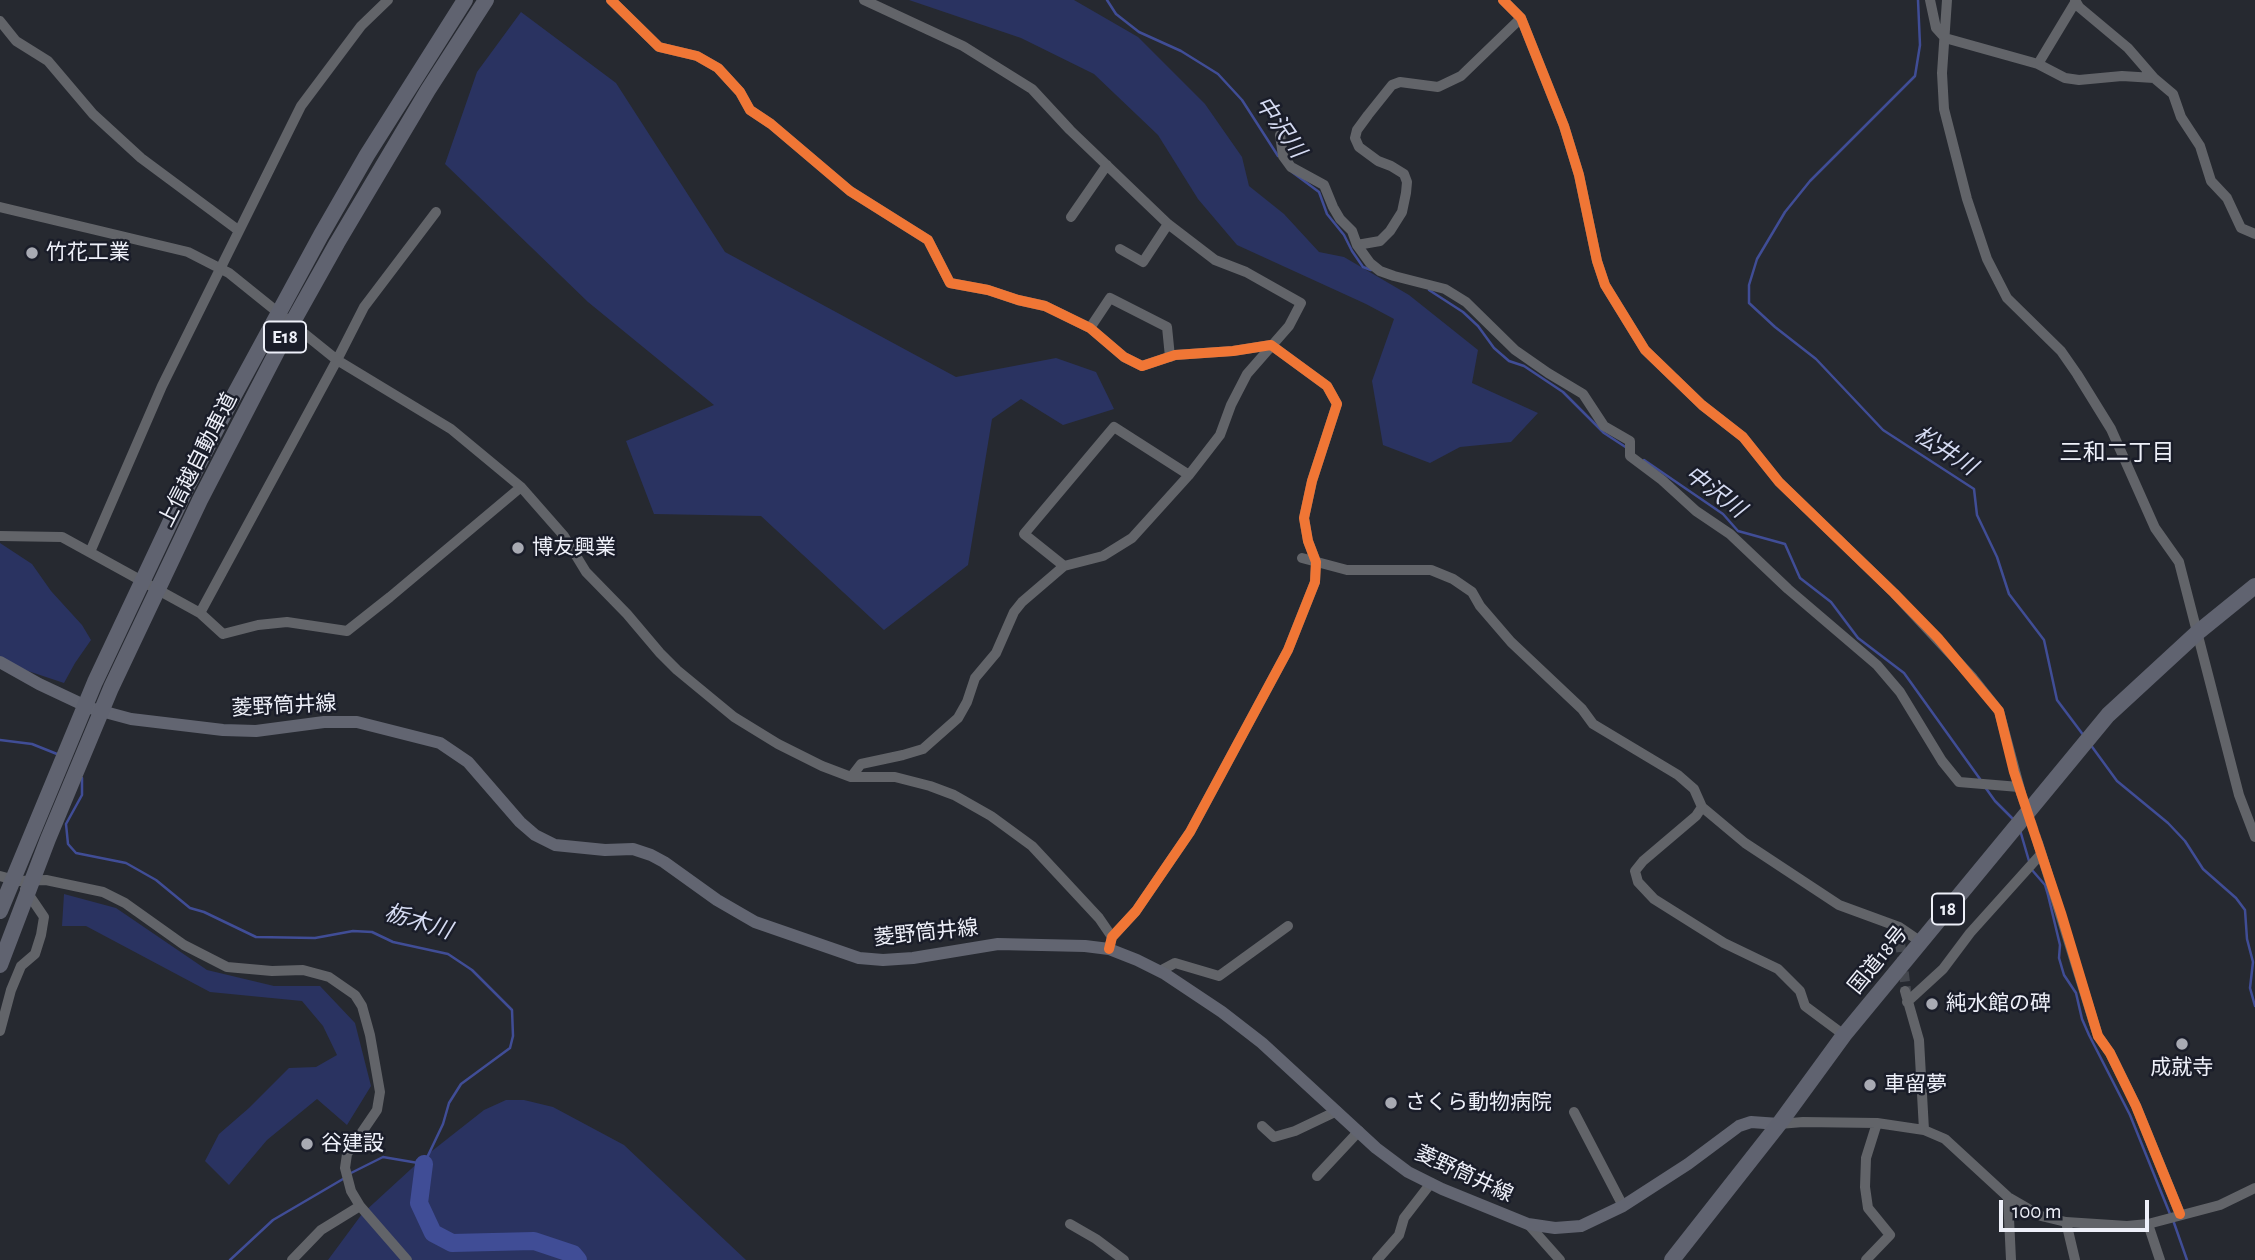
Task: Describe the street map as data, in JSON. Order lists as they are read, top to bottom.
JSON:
{
  "streets": {
    "highway": [
      "E18",
      "上信越自動車道",
      "18",
      "国道18号"
    ],
    "main road": ["菱野筒井線"]
  },
  "crossings": [
    ["菱野筒井線", "国道18号"]
  ],
  "districts": ["三和二丁目"],
  "water": ["中沢川", "松井川", "栃木川"],
  "places": [
    "竹花工業",
    "博友興業",
    "純水館の碑",
    "成就寺",
    "車留夢",
    "さくら動物病院",
    "谷建設"
  ],
  "scale_bar": "100 m"
}
